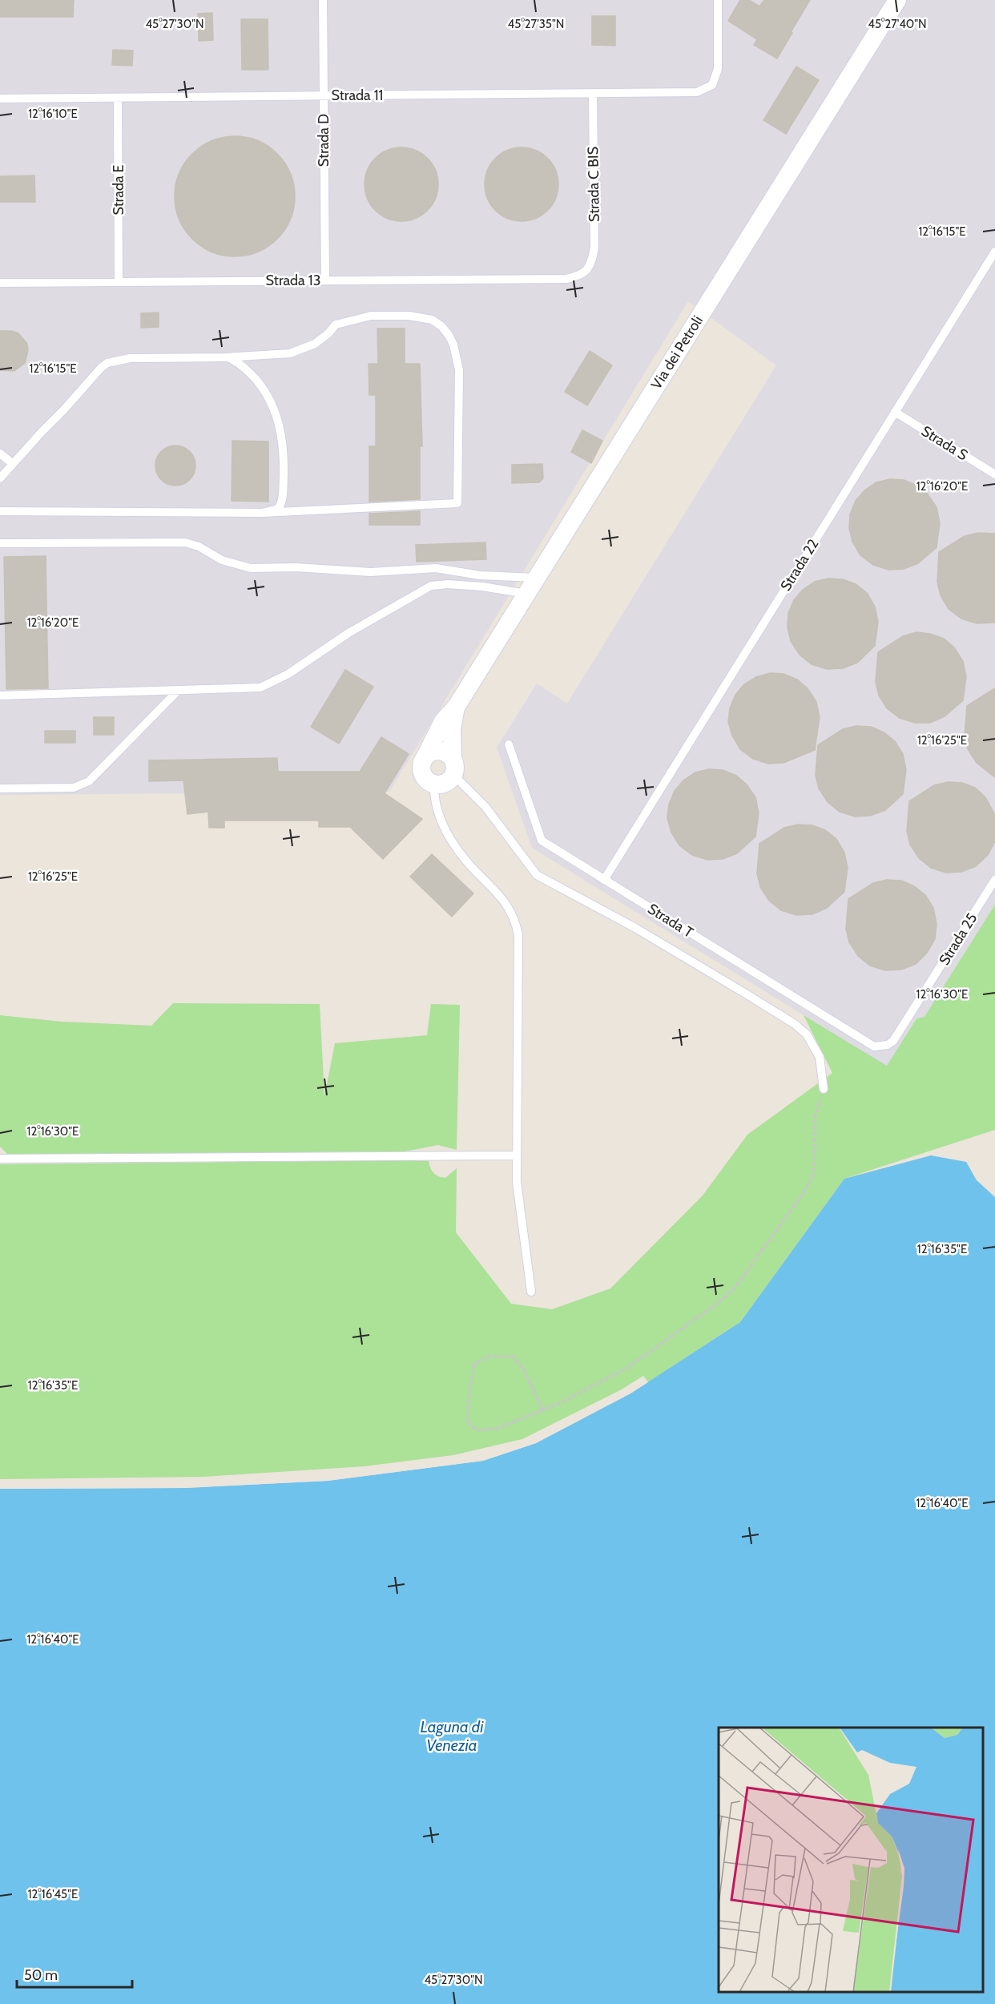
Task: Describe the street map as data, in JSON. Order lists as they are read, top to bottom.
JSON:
{
  "streets": {
    "street": ["Via dei Petroli"],
    "lane": [
      "Strada 11",
      "Strada D",
      "Strada C BIS",
      "Strada E",
      "Strada 13",
      "Strada S",
      "Strada 22",
      "Strada T",
      "Strada 25"
    ]
  },
  "crossings": [
    ["Strada 11", "Strada D"],
    ["Strada 11", "Strada C BIS"],
    ["Strada 11", "Strada E"],
    ["Strada D", "Strada 13"],
    ["Strada C BIS", "Strada 13"],
    ["Strada E", "Strada 13"],
    ["Strada S", "Strada 22"],
    ["Strada 22", "Strada T"],
    ["Strada T", "Strada 25"]
  ],
  "water": ["Laguna di Venezia"],
  "scale_bar": "50 m",
  "coordinates": [
    "45°27'30\"N",
    "45°27'35\"N",
    "45°27'40\"N",
    "12°16'10\"E",
    "12°16'15\"E",
    "12°16'20\"E",
    "12°16'25\"E",
    "12°16'30\"E",
    "12°16'35\"E",
    "12°16'40\"E",
    "12°16'45\"E"
  ]
}
